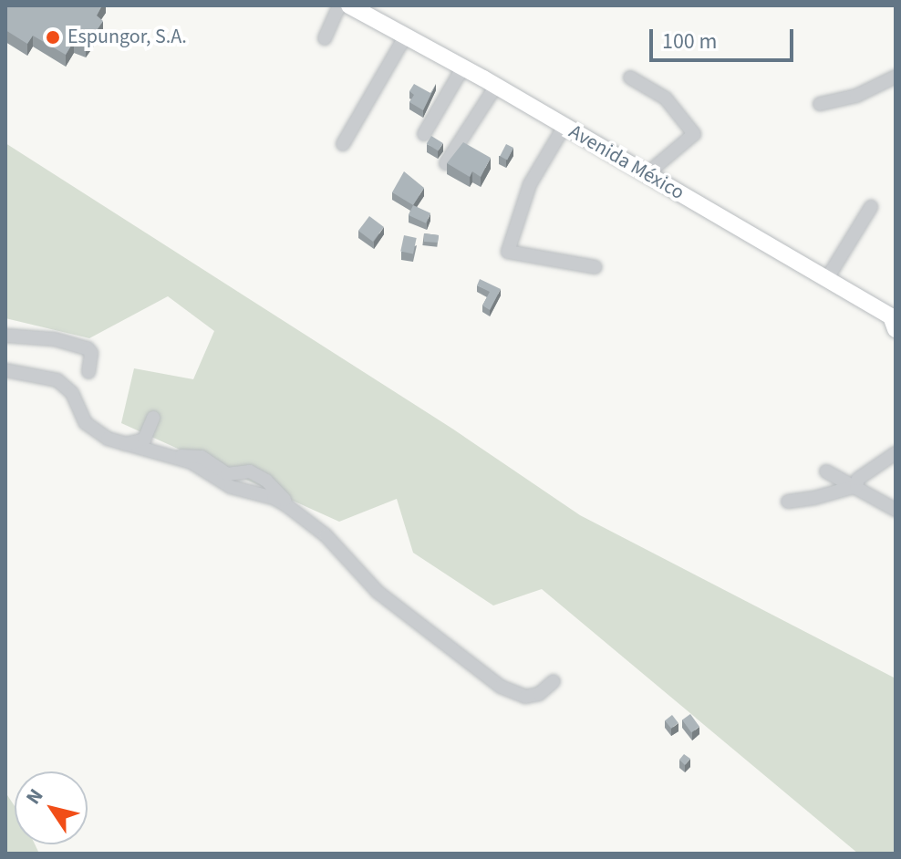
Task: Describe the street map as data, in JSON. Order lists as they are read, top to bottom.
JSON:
{
  "streets": {
    "main road": ["Avenida México"]
  },
  "places": ["Espungor, S.A."],
  "scale_bar": "100 m",
  "north": "top left"
}
